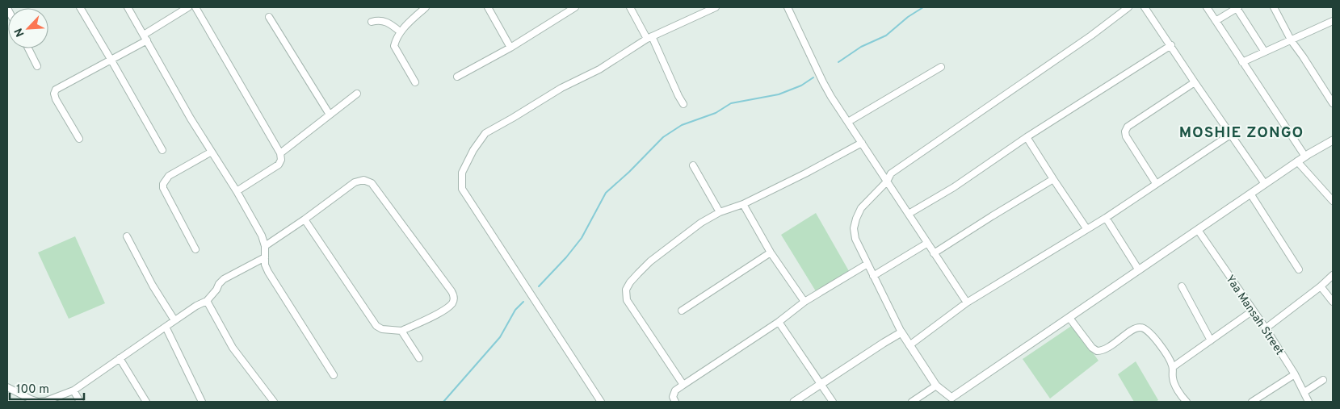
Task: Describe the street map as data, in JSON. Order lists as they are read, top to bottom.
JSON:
{
  "streets": {
    "street": ["Yaa Mansah Street"]
  },
  "districts": ["MOSHIE ZONGO"],
  "scale_bar": "100 m",
  "north": "bottom left"
}
